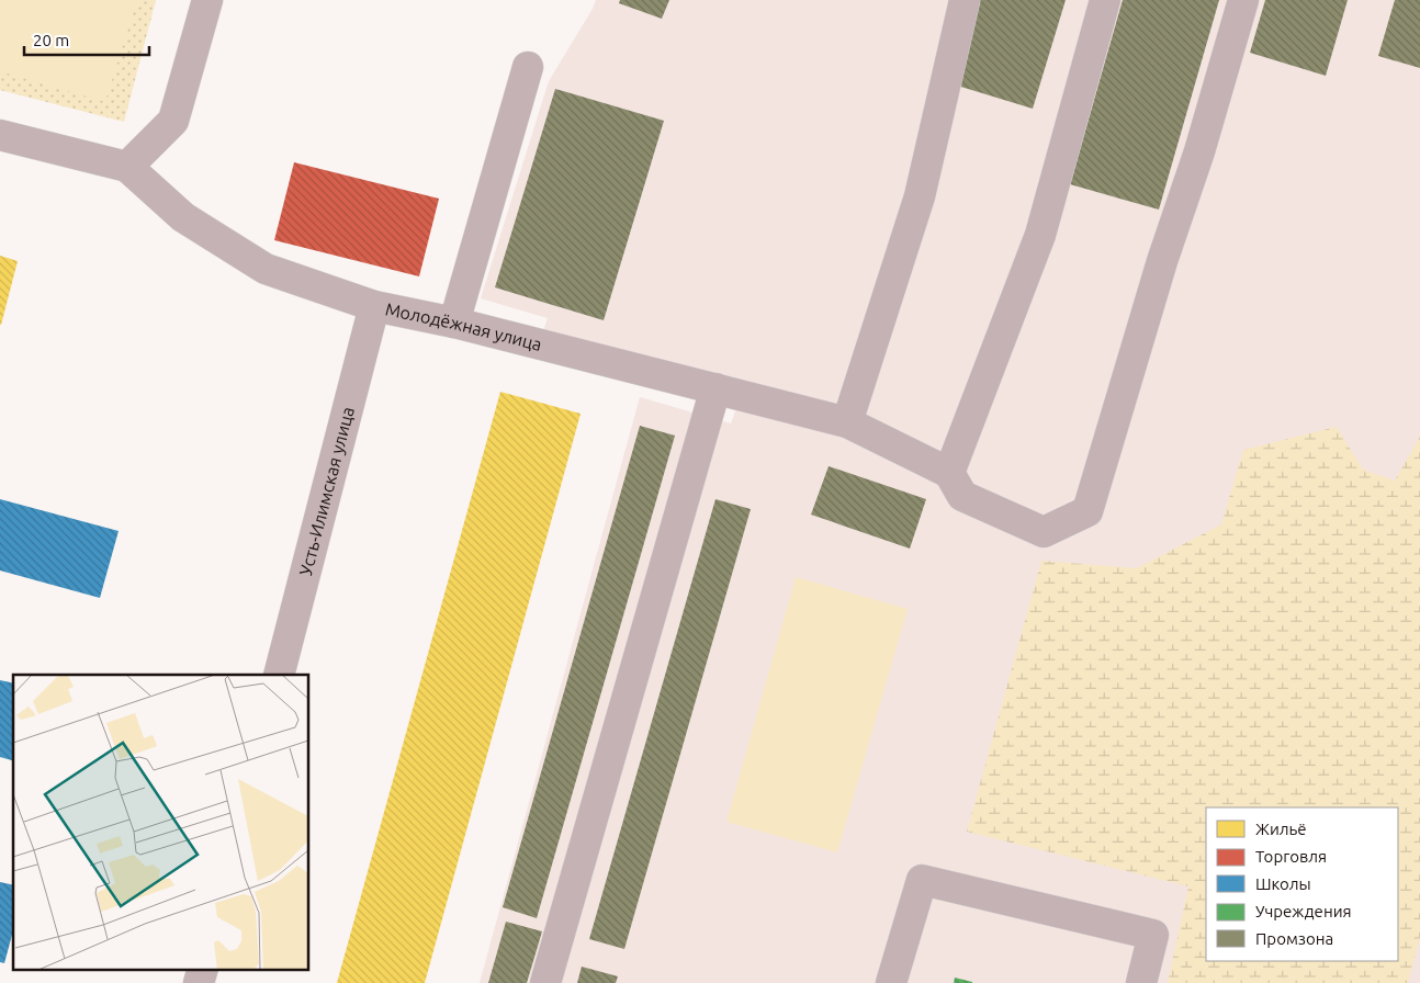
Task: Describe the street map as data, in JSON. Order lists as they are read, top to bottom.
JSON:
{
  "streets": {
    "street": ["Молодёжная улица", "Усть-Илимская улица"]
  },
  "crossings": [
    ["Молодёжная улица", "Усть-Илимская улица"]
  ],
  "legend": [
    "Жильё",
    "Торговля",
    "Школы",
    "Учреждения",
    "Промзона"
  ],
  "scale_bar": "20 m"
}
